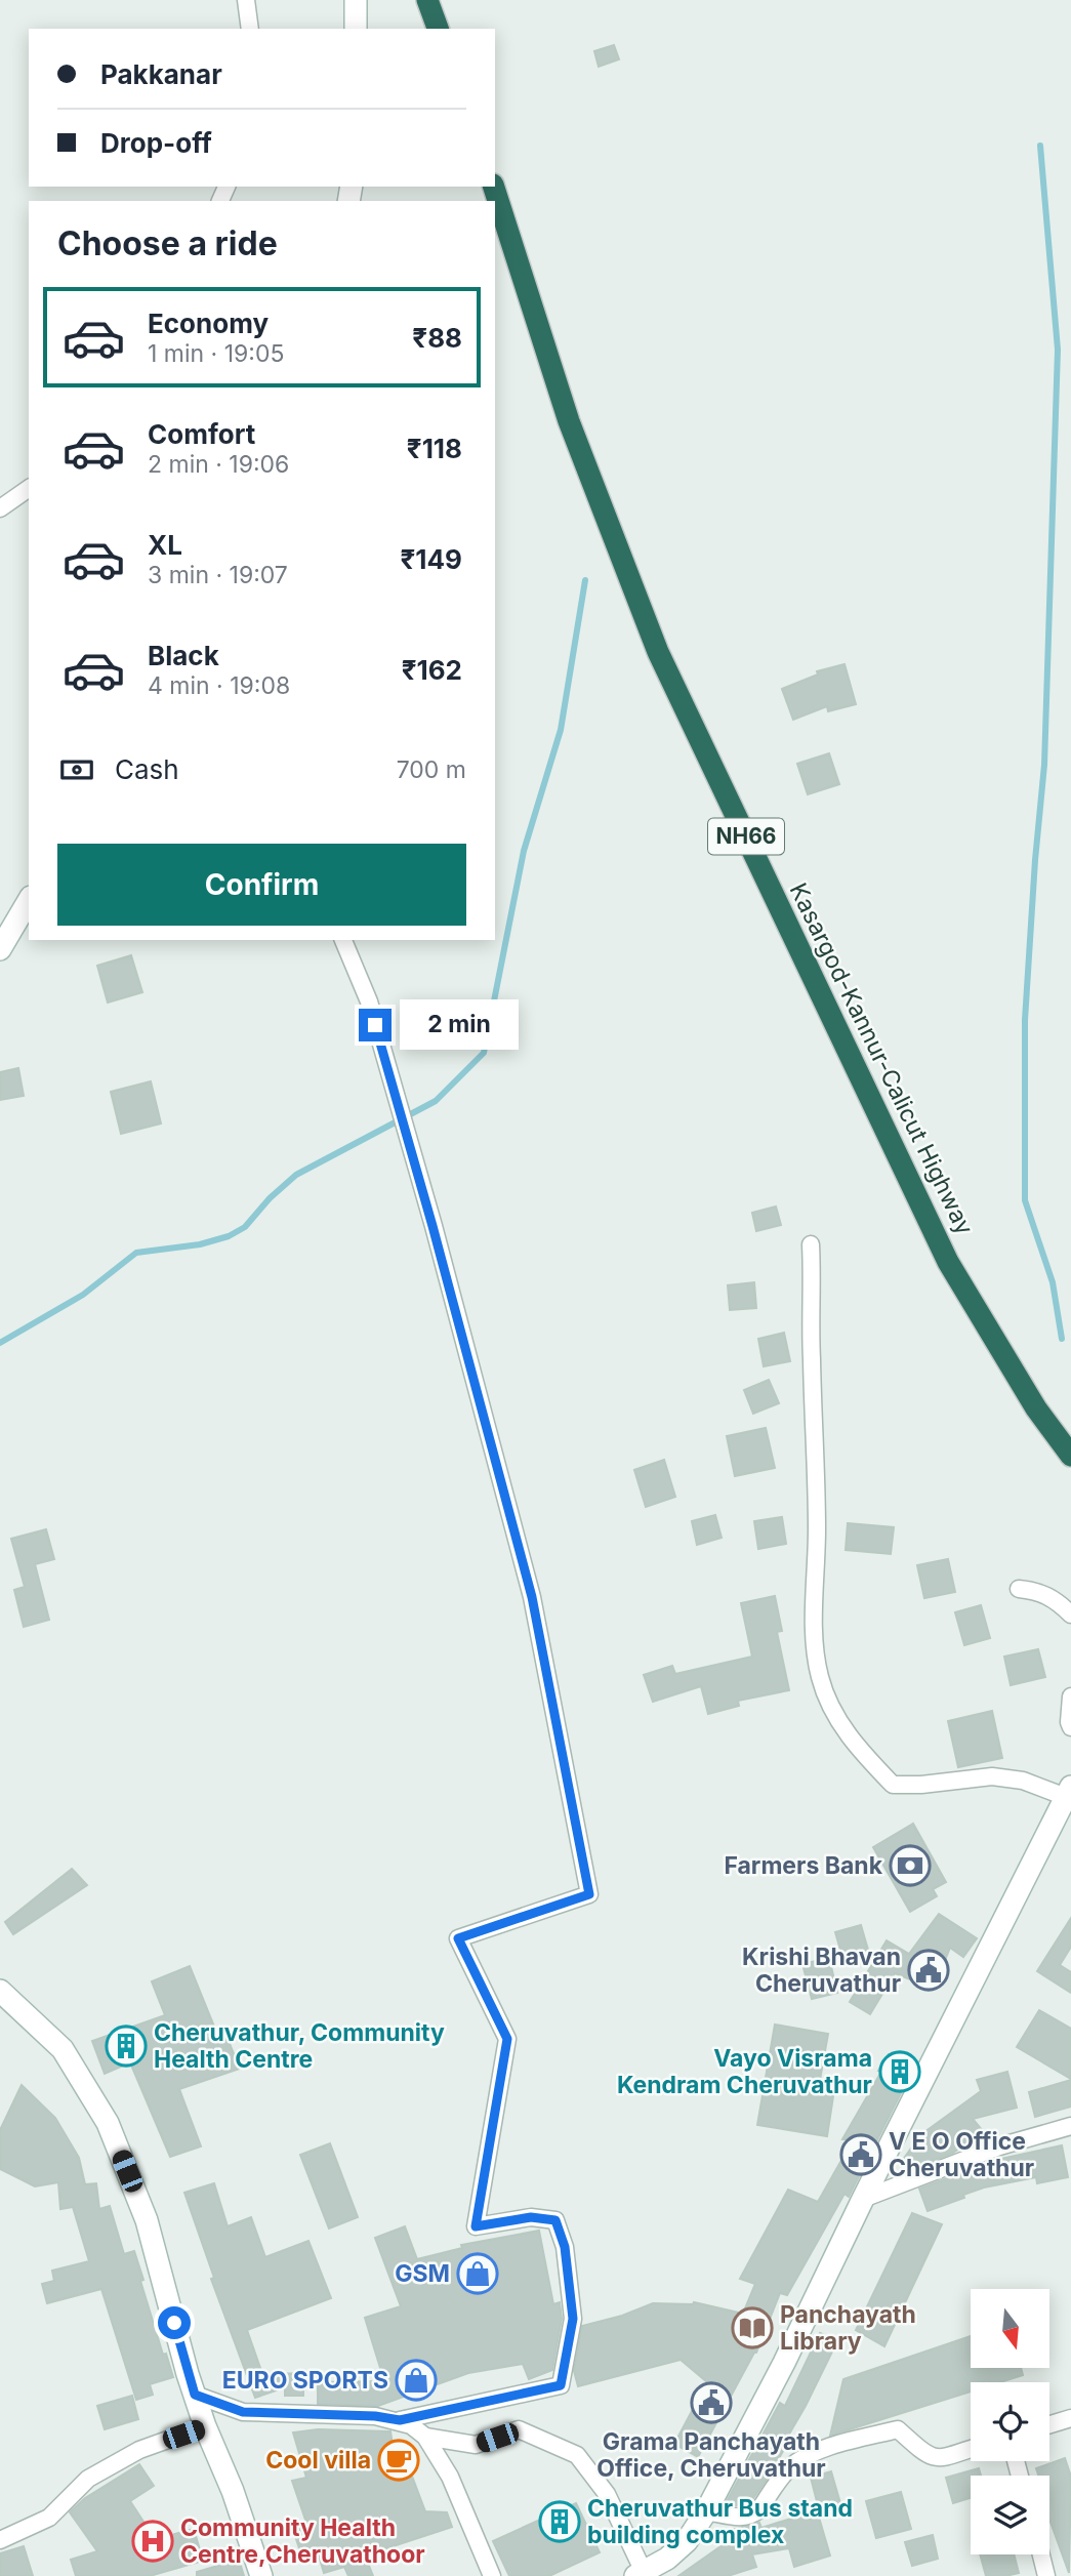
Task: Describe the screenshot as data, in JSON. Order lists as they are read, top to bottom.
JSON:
{
  "streets": {
    "highway": ["NH66", "Kasargod-Kannur-Calicut Highway"]
  },
  "places": {
    "bank": ["Farmers Bank"],
    "public building": ["Krishi Bhavan Cheruvathur", "V E O Office Cheruvathur", "Grama Panchayath Office, Cheruvathur"],
    "building": ["Cheruvathur, Community Health Centre", "Vayo Visrama Kendram Cheruvathur", "Cheruvathur Bus stand building complex"],
    "shop": ["GSM", "EURO SPORTS"],
    "library": ["Panchayath Library"],
    "cafe": ["Cool villa"],
    "hospital": ["Community Health Centre,Cheruvathoor"]
  },
  "north": "bottom",
  "page": {
    "banner": ["Pakkanar", "Drop-off"],
    "heading": "Choose a ride",
    "list": [
      {
        "name": "Economy",
        "note": "1 min · 19:05",
        "value": "₹88"
      },
      {
        "name": "Comfort",
        "note": "2 min · 19:06",
        "value": "₹118"
      },
      {
        "name": "XL",
        "note": "3 min · 19:07",
        "value": "₹149"
      },
      {
        "name": "Black",
        "note": "4 min · 19:08",
        "value": "₹162"
      }
    ],
    "pay": ["Cash", "700 m"],
    "buttons": "Confirm",
    "bubble": "2 min"
  }
}
